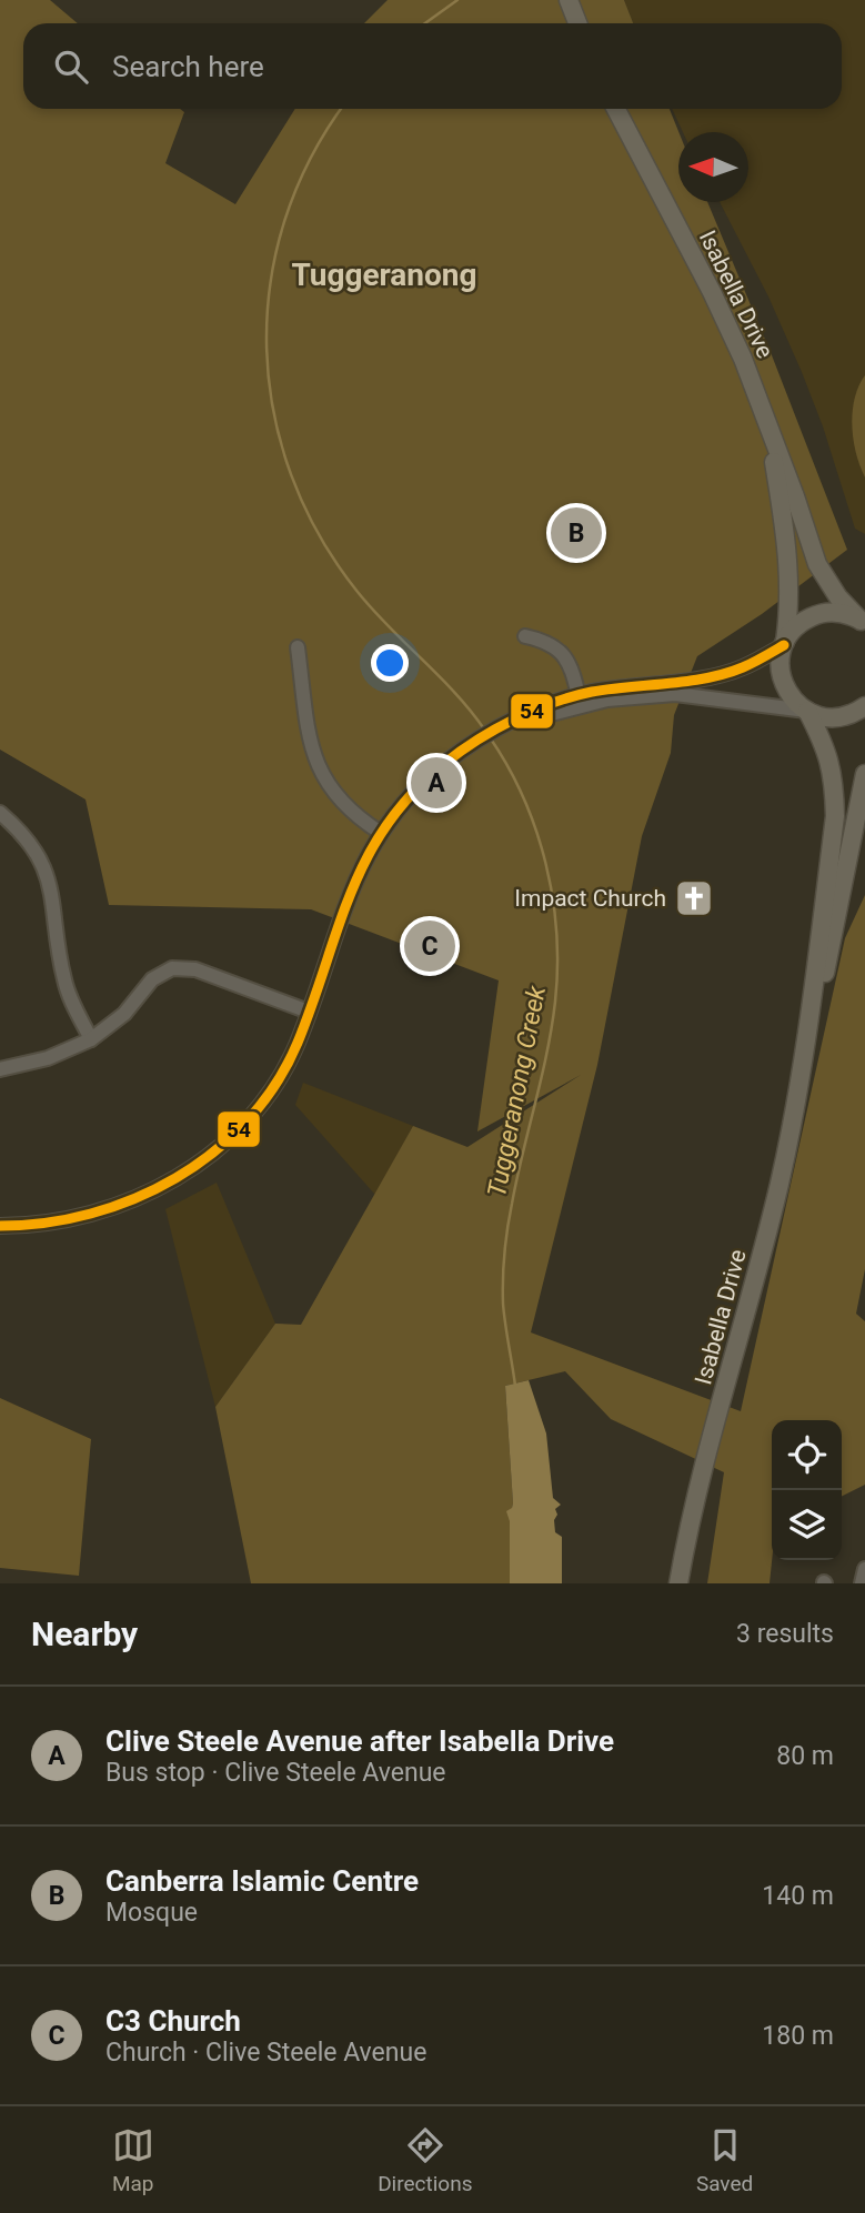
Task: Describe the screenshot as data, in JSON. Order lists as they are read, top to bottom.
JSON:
{
  "streets": {
    "main road": ["Isabella Drive"]
  },
  "districts": ["Tuggeranong"],
  "water": ["Tuggeranong Creek"],
  "places": {
    "church": ["Impact Church"]
  },
  "lines": ["transit line 54"],
  "north": "left",
  "page": {
    "search": "Search here",
    "pins": ["B", "A", "C"],
    "heading": ["Nearby", "3 results"],
    "list": [
      {
        "mark": "A",
        "name": "Clive Steele Avenue after Isabella Drive",
        "note": "Bus stop · Clive Steele Avenue",
        "value": "80 m"
      },
      {
        "mark": "B",
        "name": "Canberra Islamic Centre",
        "note": "Mosque",
        "value": "140 m"
      },
      {
        "mark": "C",
        "name": "C3 Church",
        "note": "Church · Clive Steele Avenue",
        "value": "180 m"
      }
    ],
    "nav": ["Map", "Directions", "Saved"]
  }
}
